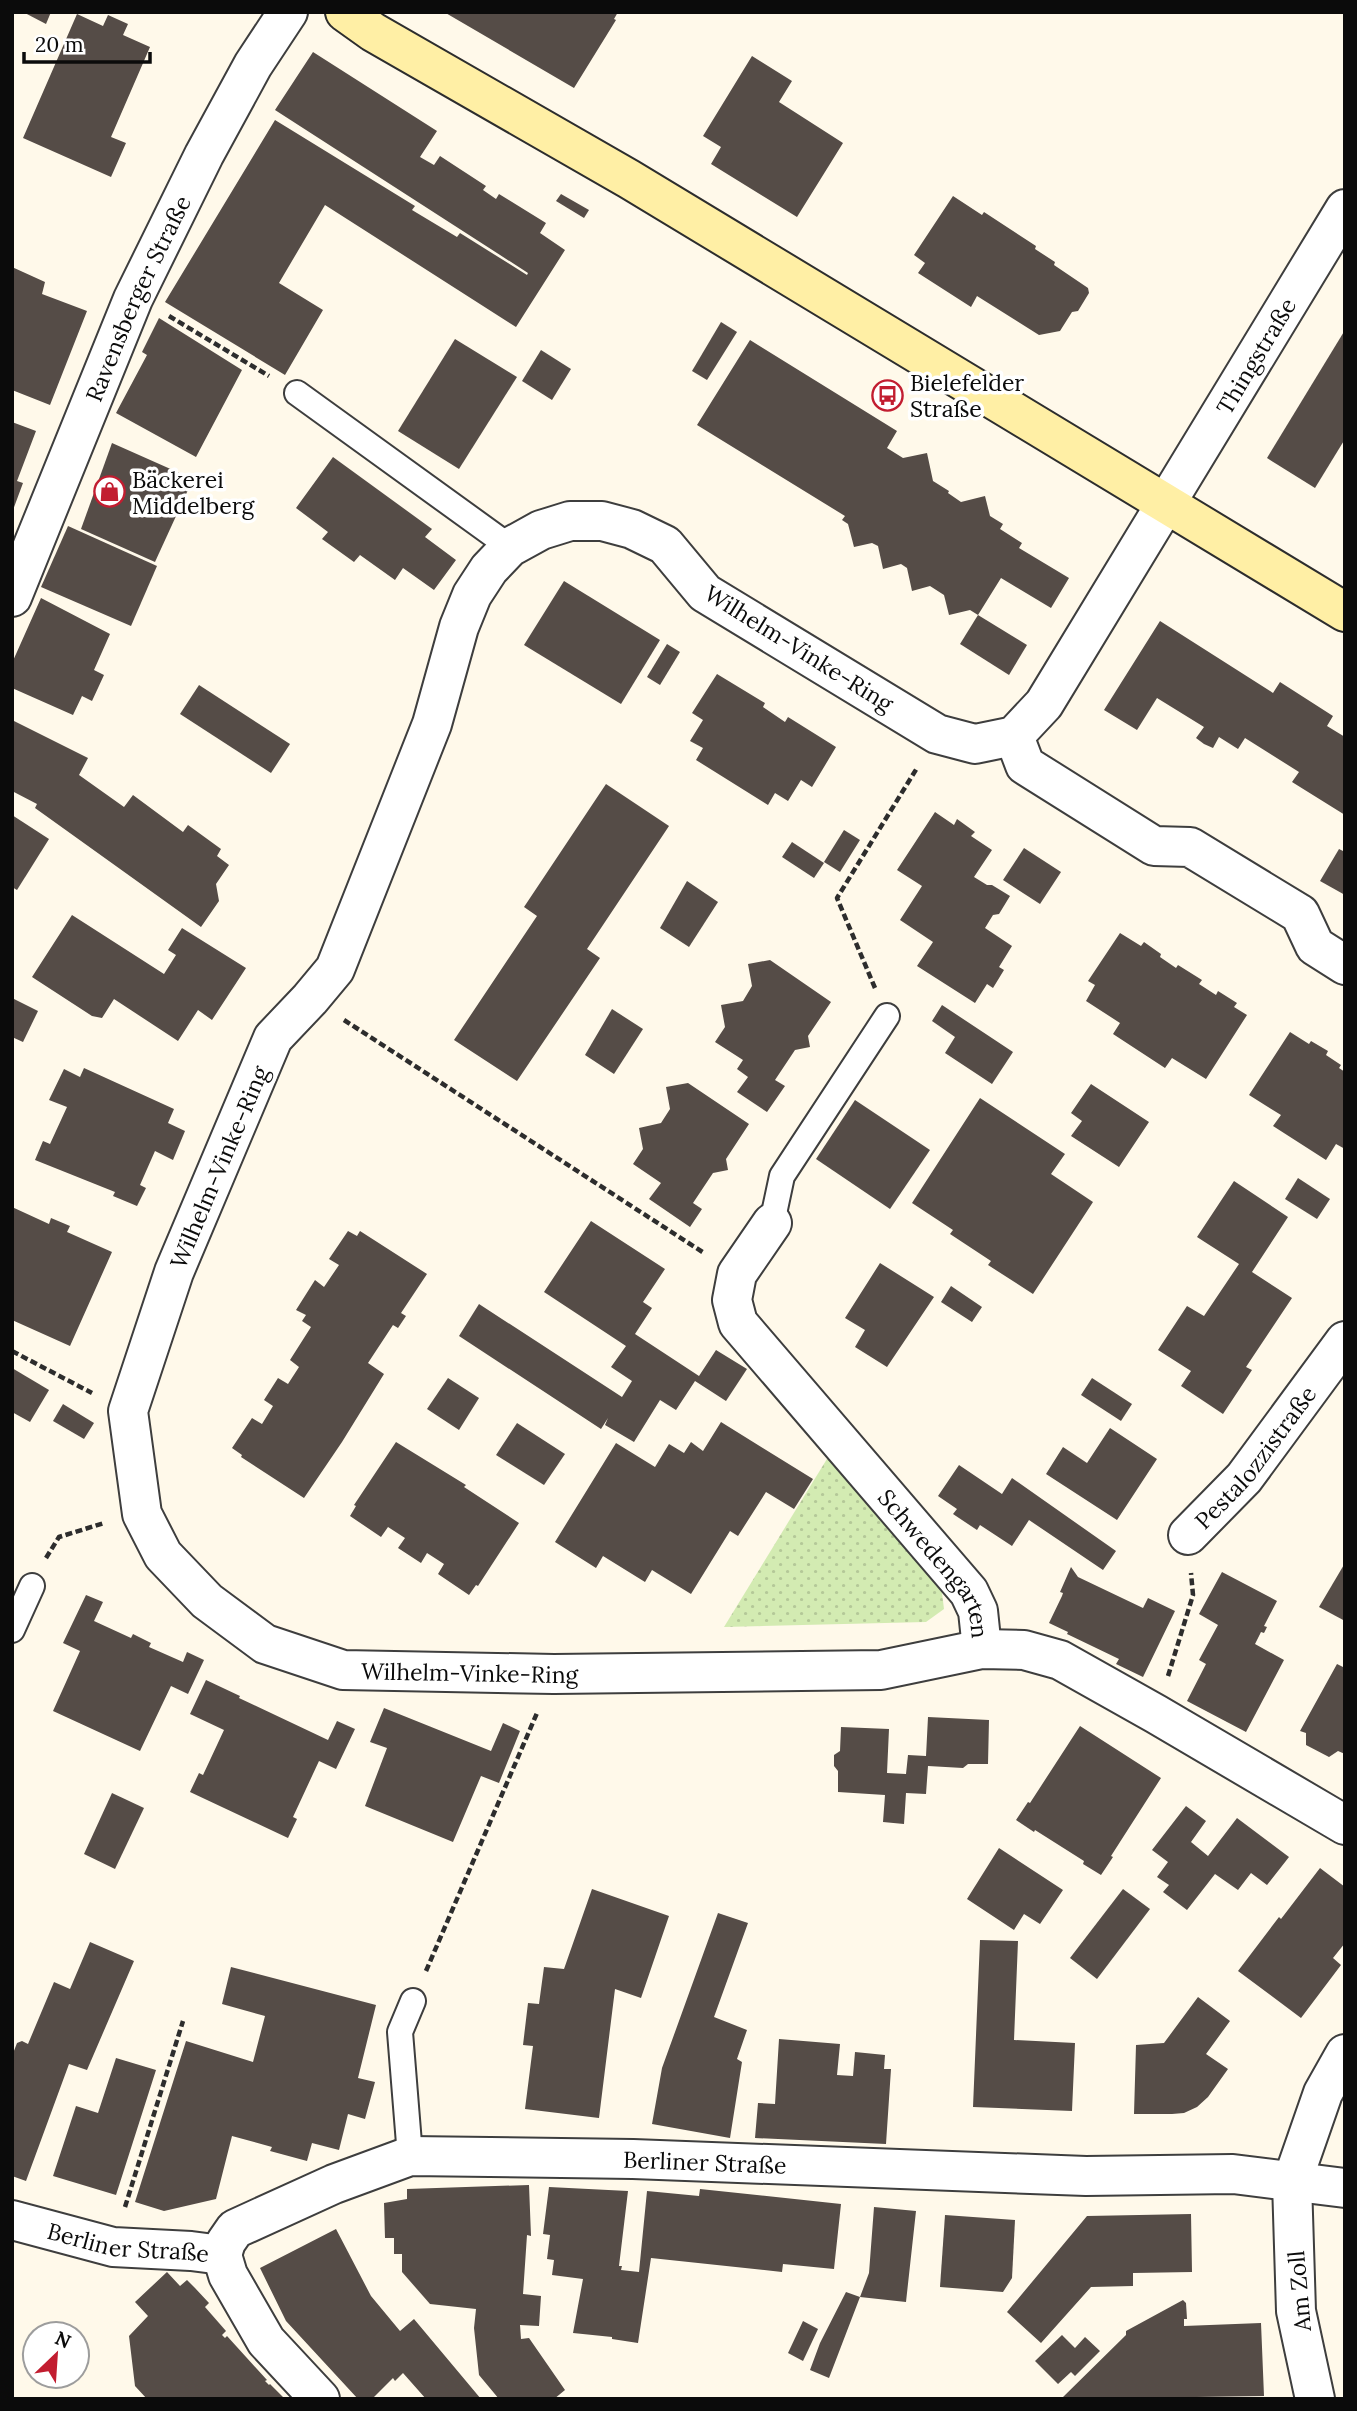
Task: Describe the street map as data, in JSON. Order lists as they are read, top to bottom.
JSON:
{
  "streets": {
    "street": [
      "Ravensberger Straße",
      "Thingstraße",
      "Wilhelm-Vinke-Ring",
      "Pestalozzistraße",
      "Schwedengarten",
      "Berliner Straße",
      "Am Zoll"
    ]
  },
  "crossings": [
    ["Wilhelm-Vinke-Ring", "Schwedengarten"],
    ["Berliner Straße", "Am Zoll"]
  ],
  "places": {
    "bus stop": ["Bielefelder Straße"],
    "shop": ["Bäckerei Middelberg"]
  },
  "scale_bar": "20 m",
  "north": "top right"
}
